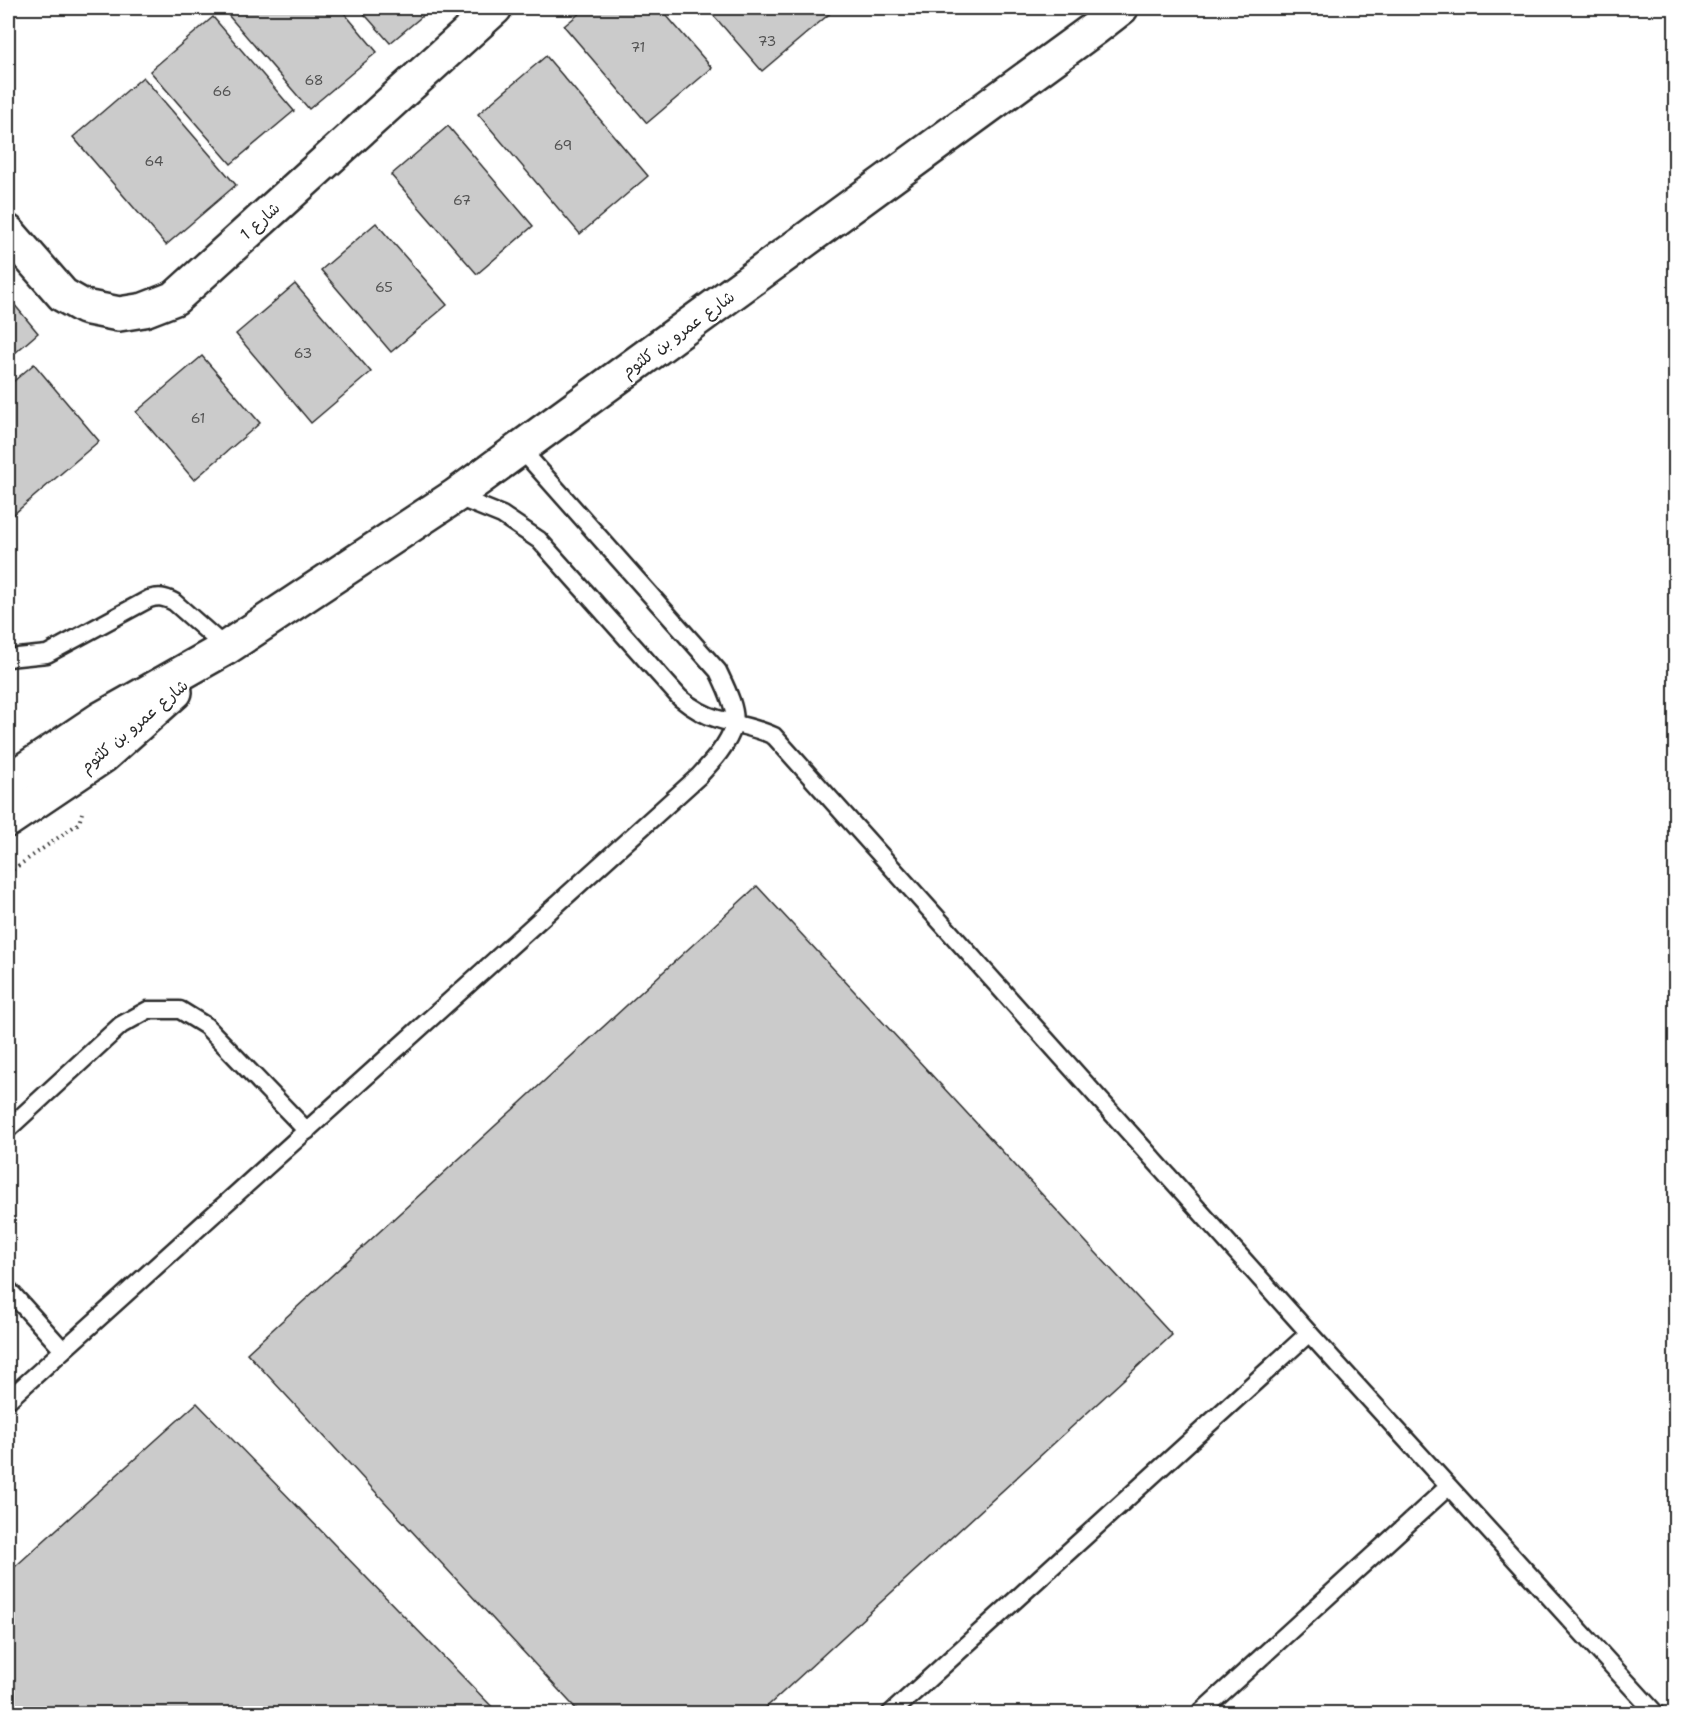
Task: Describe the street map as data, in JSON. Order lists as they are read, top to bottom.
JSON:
{
  "streets": {
    "street": ["شارع 1", "شارع عمرو بن كلثوم"]
  },
  "house_numbers": [
    "73",
    "71",
    "68",
    "66",
    "69",
    "64",
    "67",
    "65",
    "63",
    "61"
  ]
}
